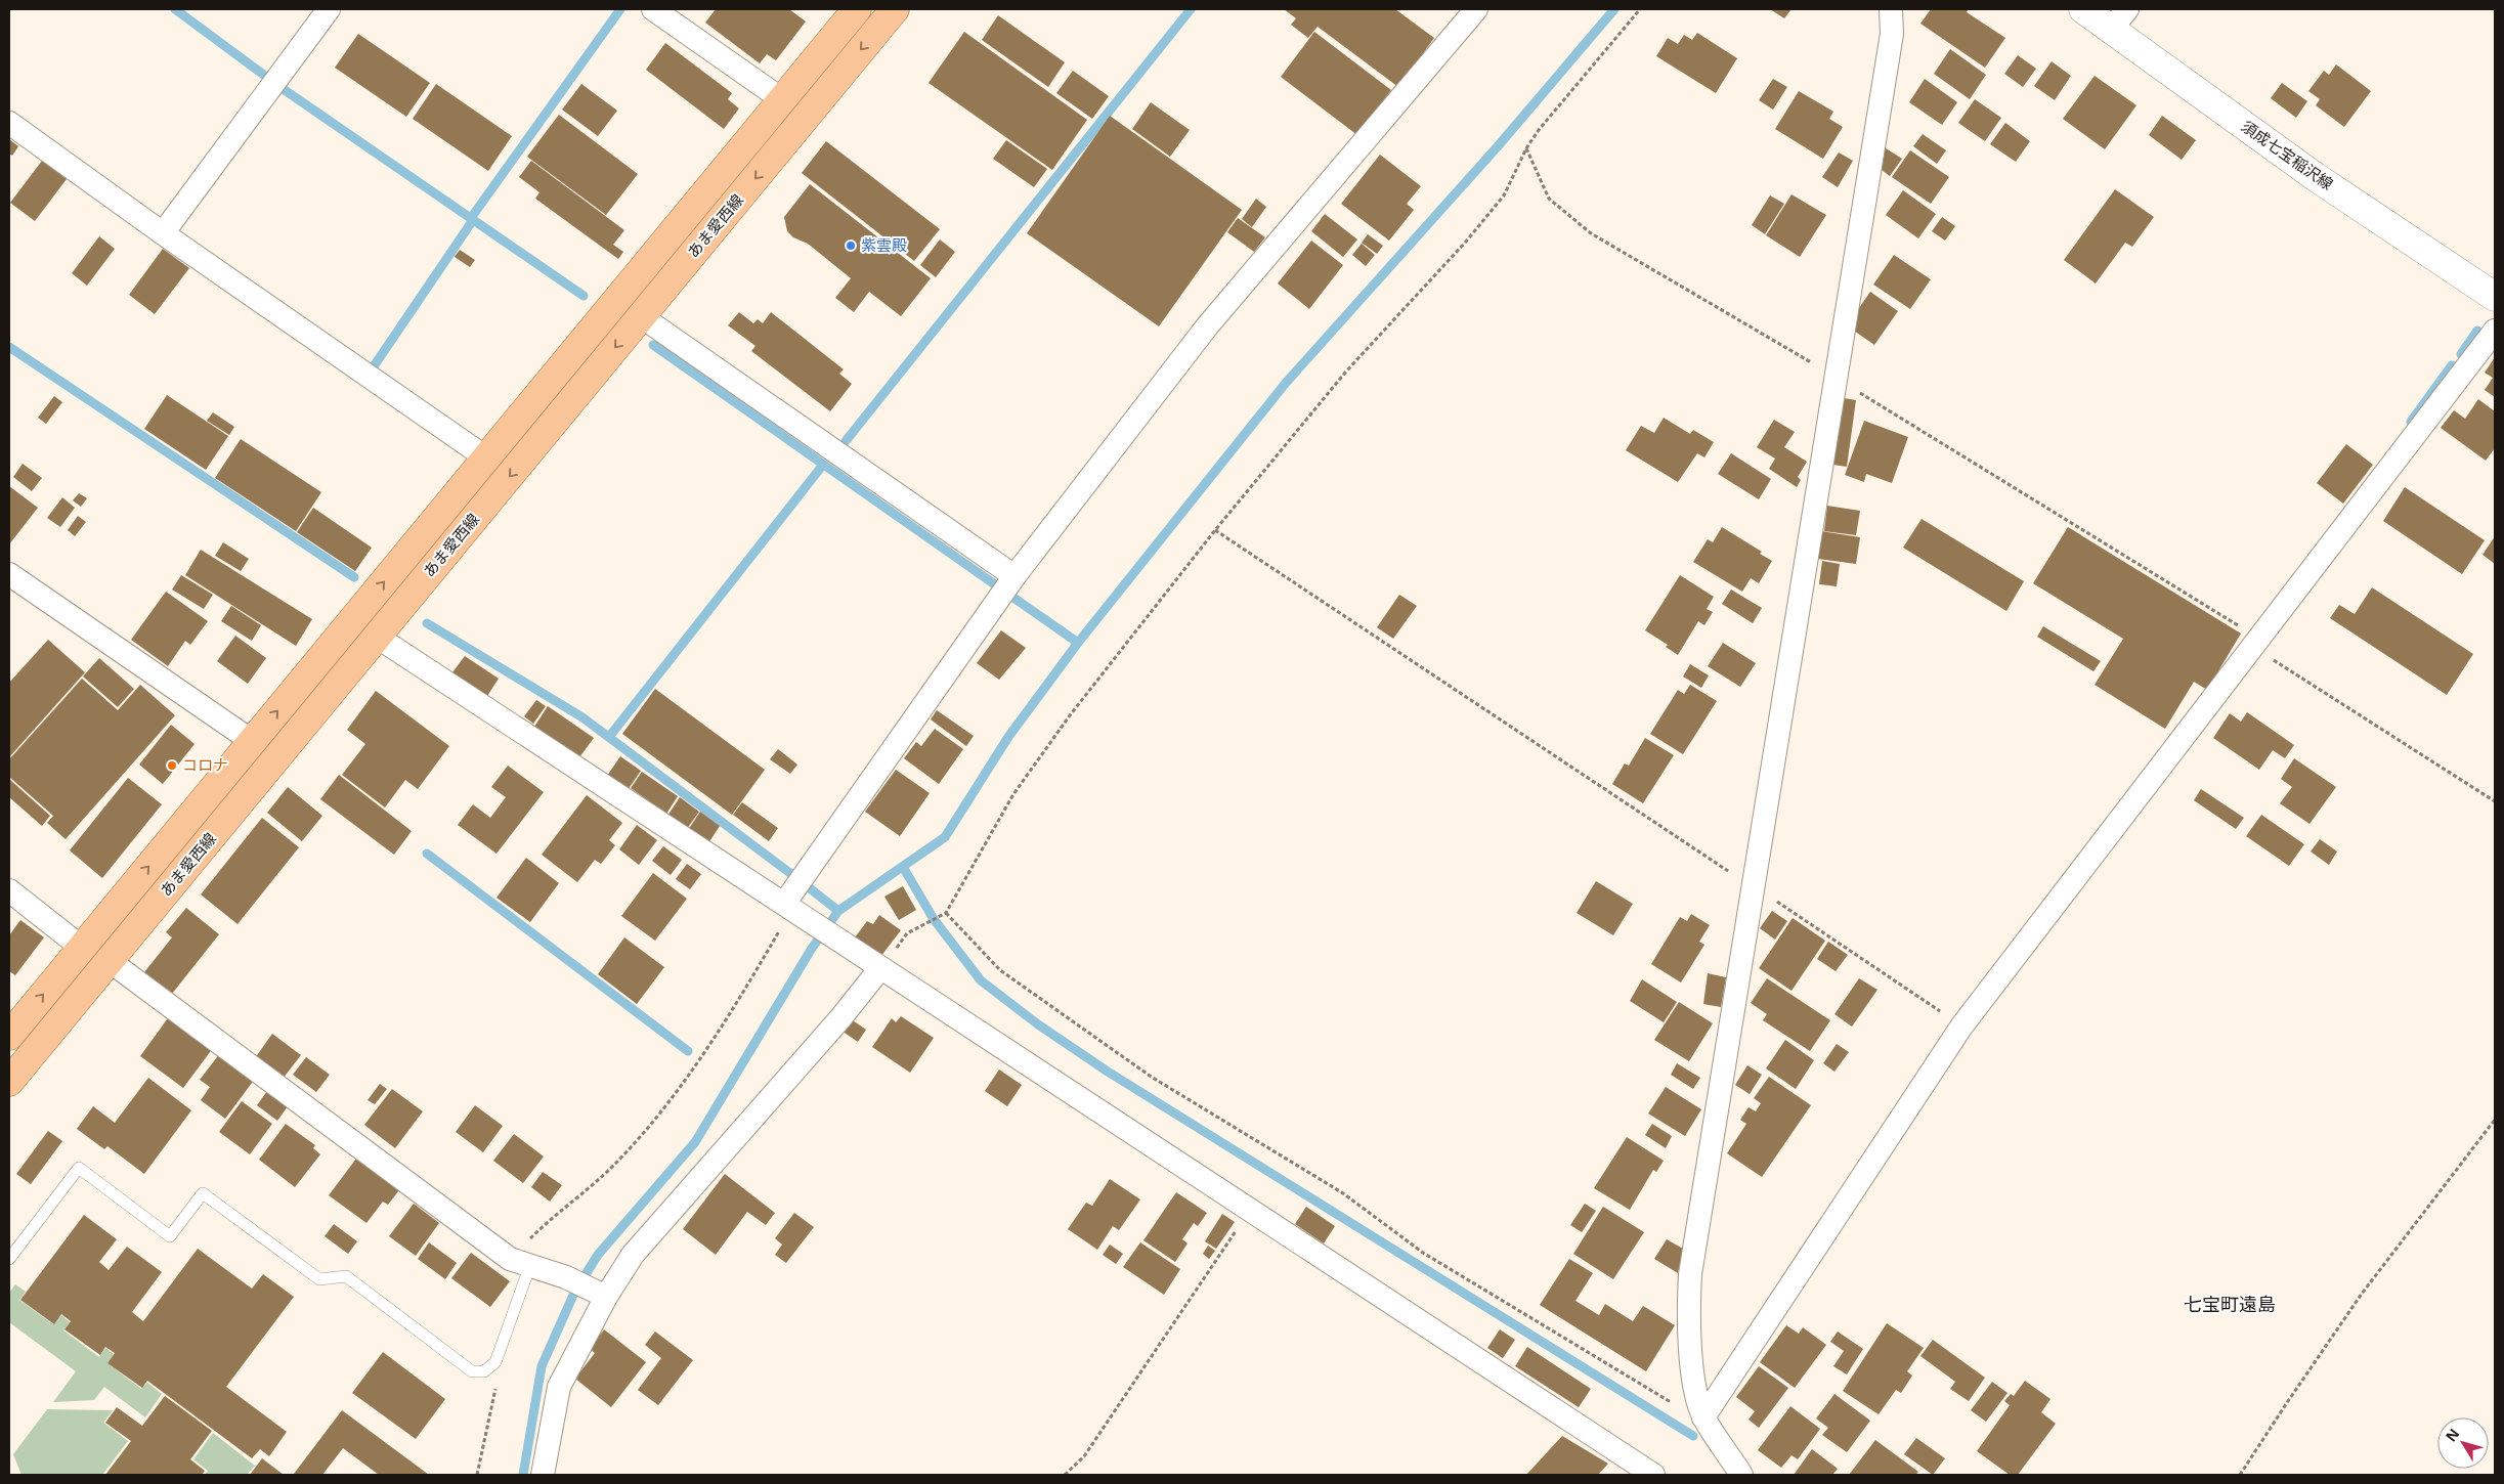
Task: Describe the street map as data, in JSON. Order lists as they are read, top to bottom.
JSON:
{
  "streets": {
    "main road": ["須成七宝稲沢線", "あま愛西線"]
  },
  "districts": ["七宝町遠島"],
  "places": ["紫雲殿", "コロナ"],
  "north": "top left"
}
